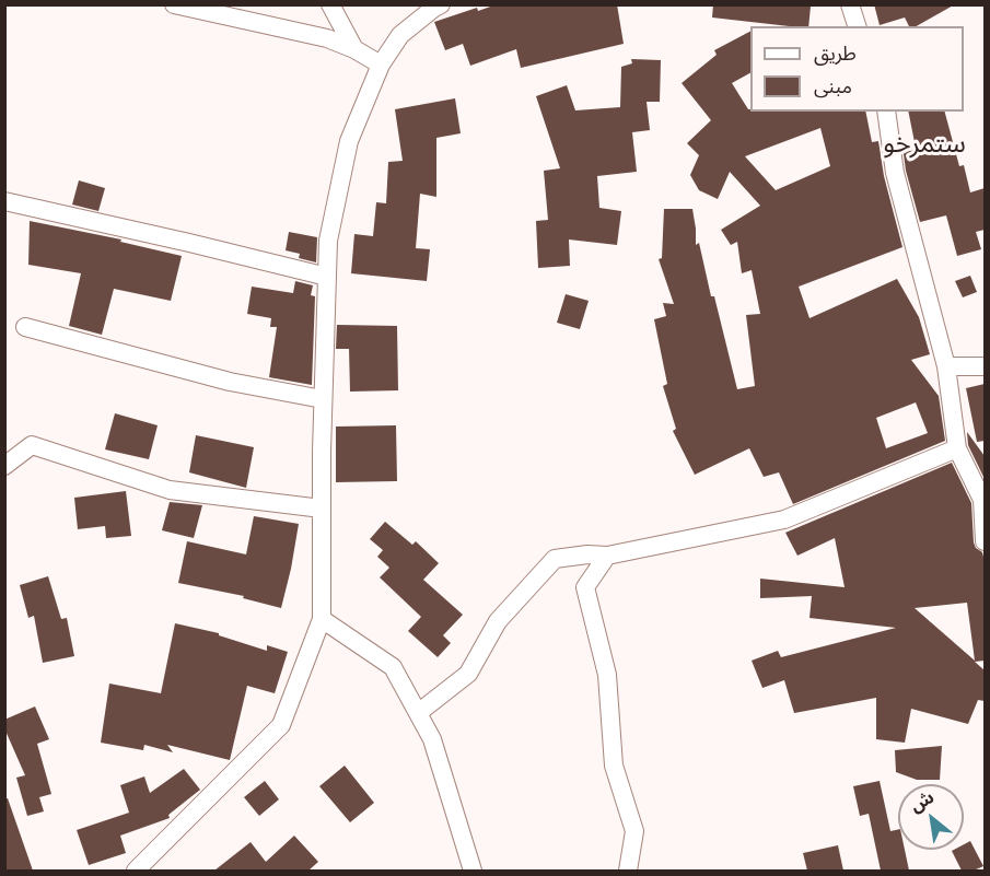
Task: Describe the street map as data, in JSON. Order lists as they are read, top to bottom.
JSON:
{
  "districts": ["ستمرخو"],
  "legend": ["طريق", "مبنى"],
  "north": "top left"
}
